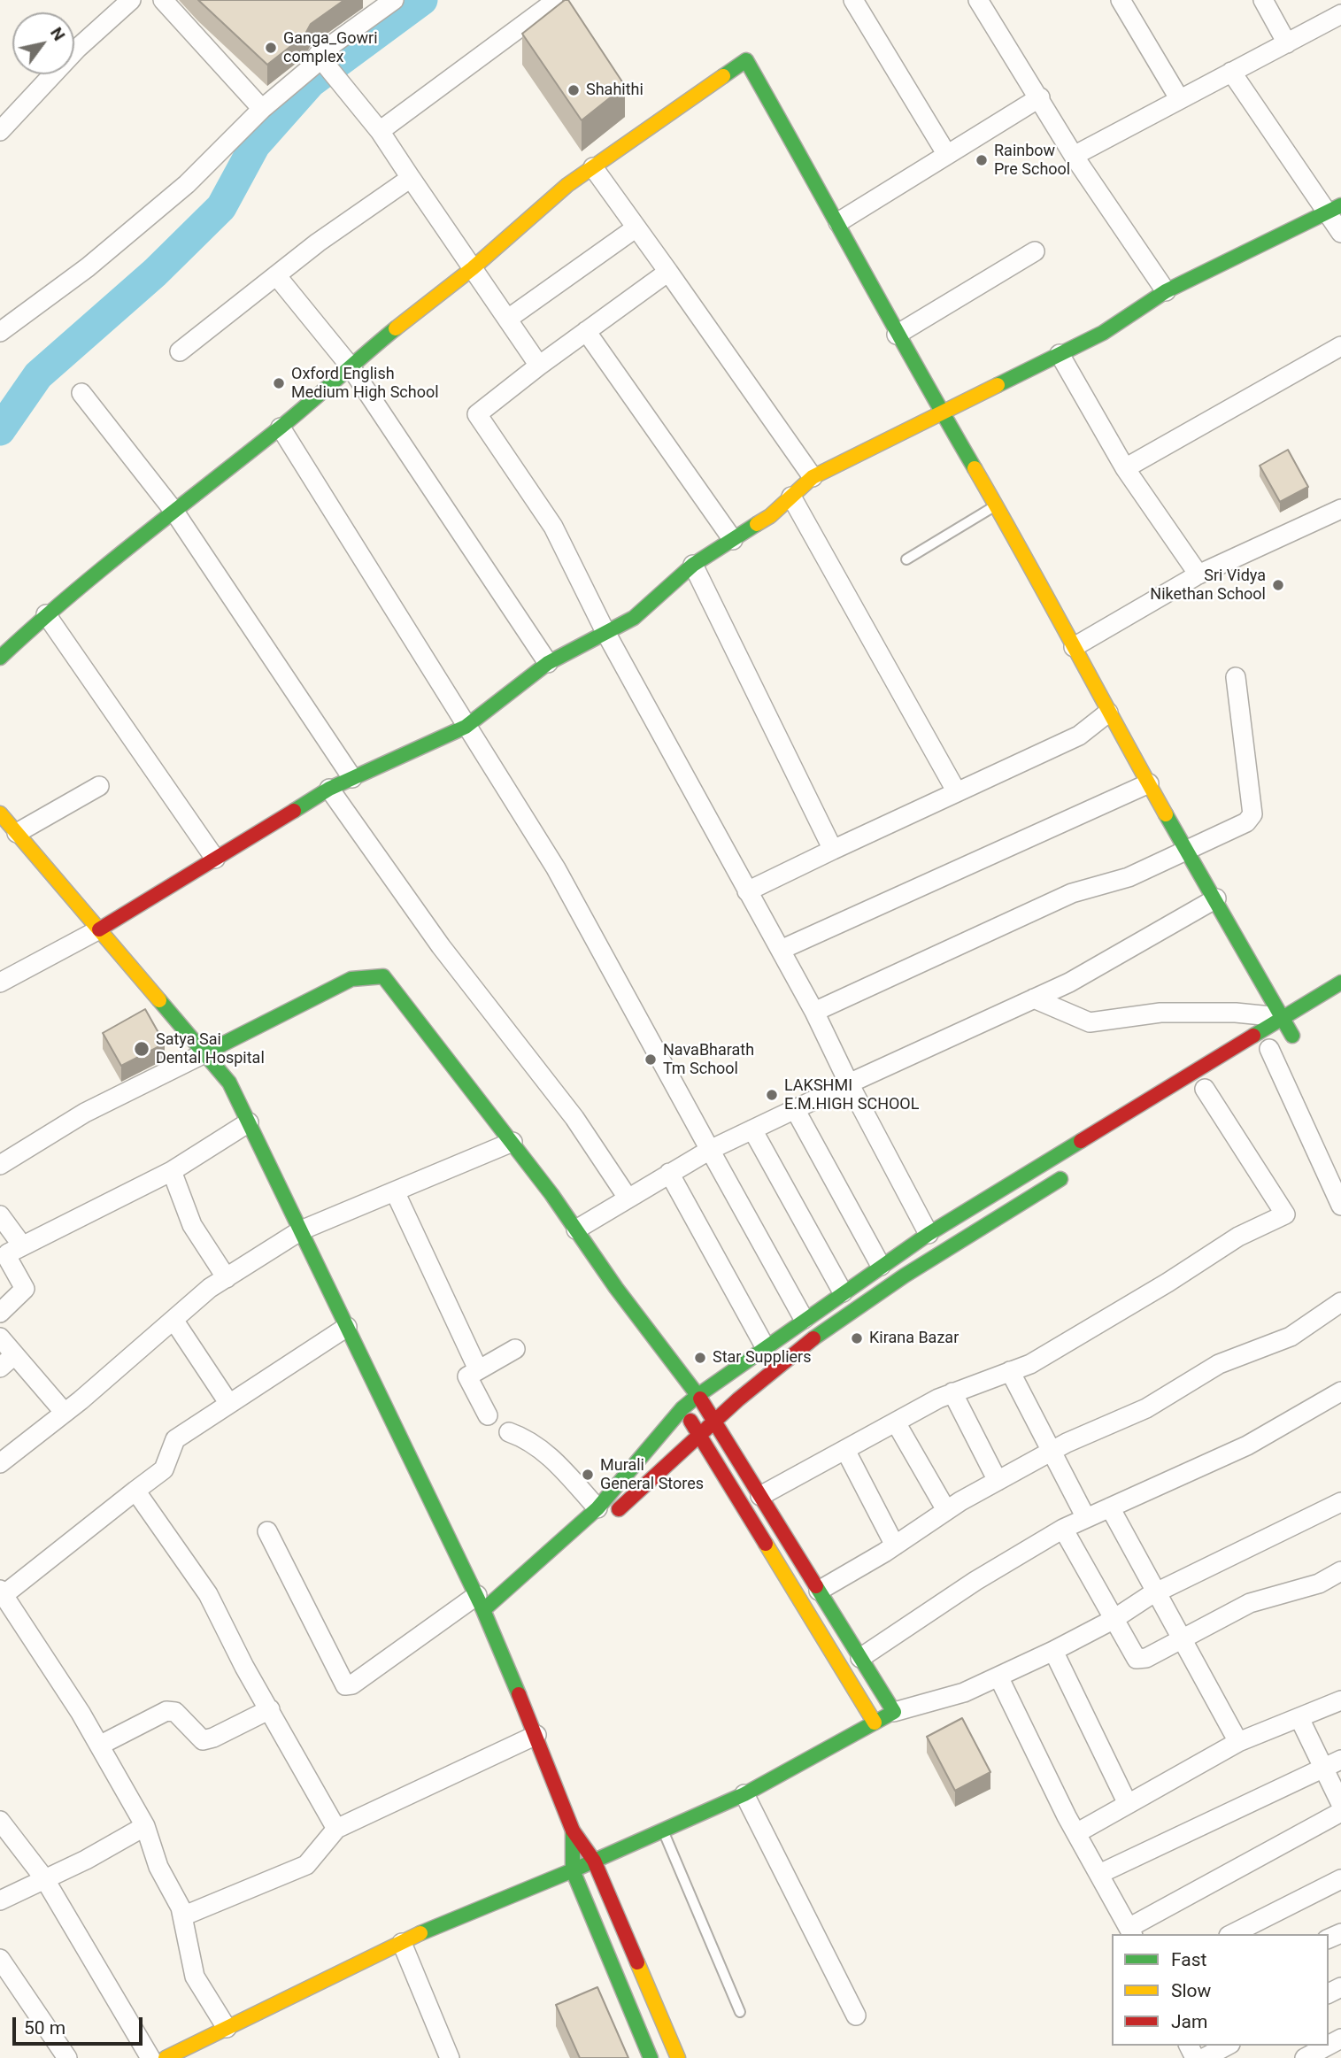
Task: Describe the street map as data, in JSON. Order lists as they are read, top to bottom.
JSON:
{
  "places": [
    "Ganga_Gowri complex",
    "Shahithi",
    "Rainbow Pre School",
    "Oxford English Medium High School",
    "Sri Vidya Nikethan School",
    "Satya Sai Dental Hospital",
    "NavaBharath Tm School",
    "LAKSHMI E.M.HIGH SCHOOL",
    "Kirana Bazar",
    "Star Suppliers",
    "Murali General Stores"
  ],
  "legend": ["Fast", "Slow", "Jam"],
  "scale_bar": "50 m",
  "north": "top right"
}
